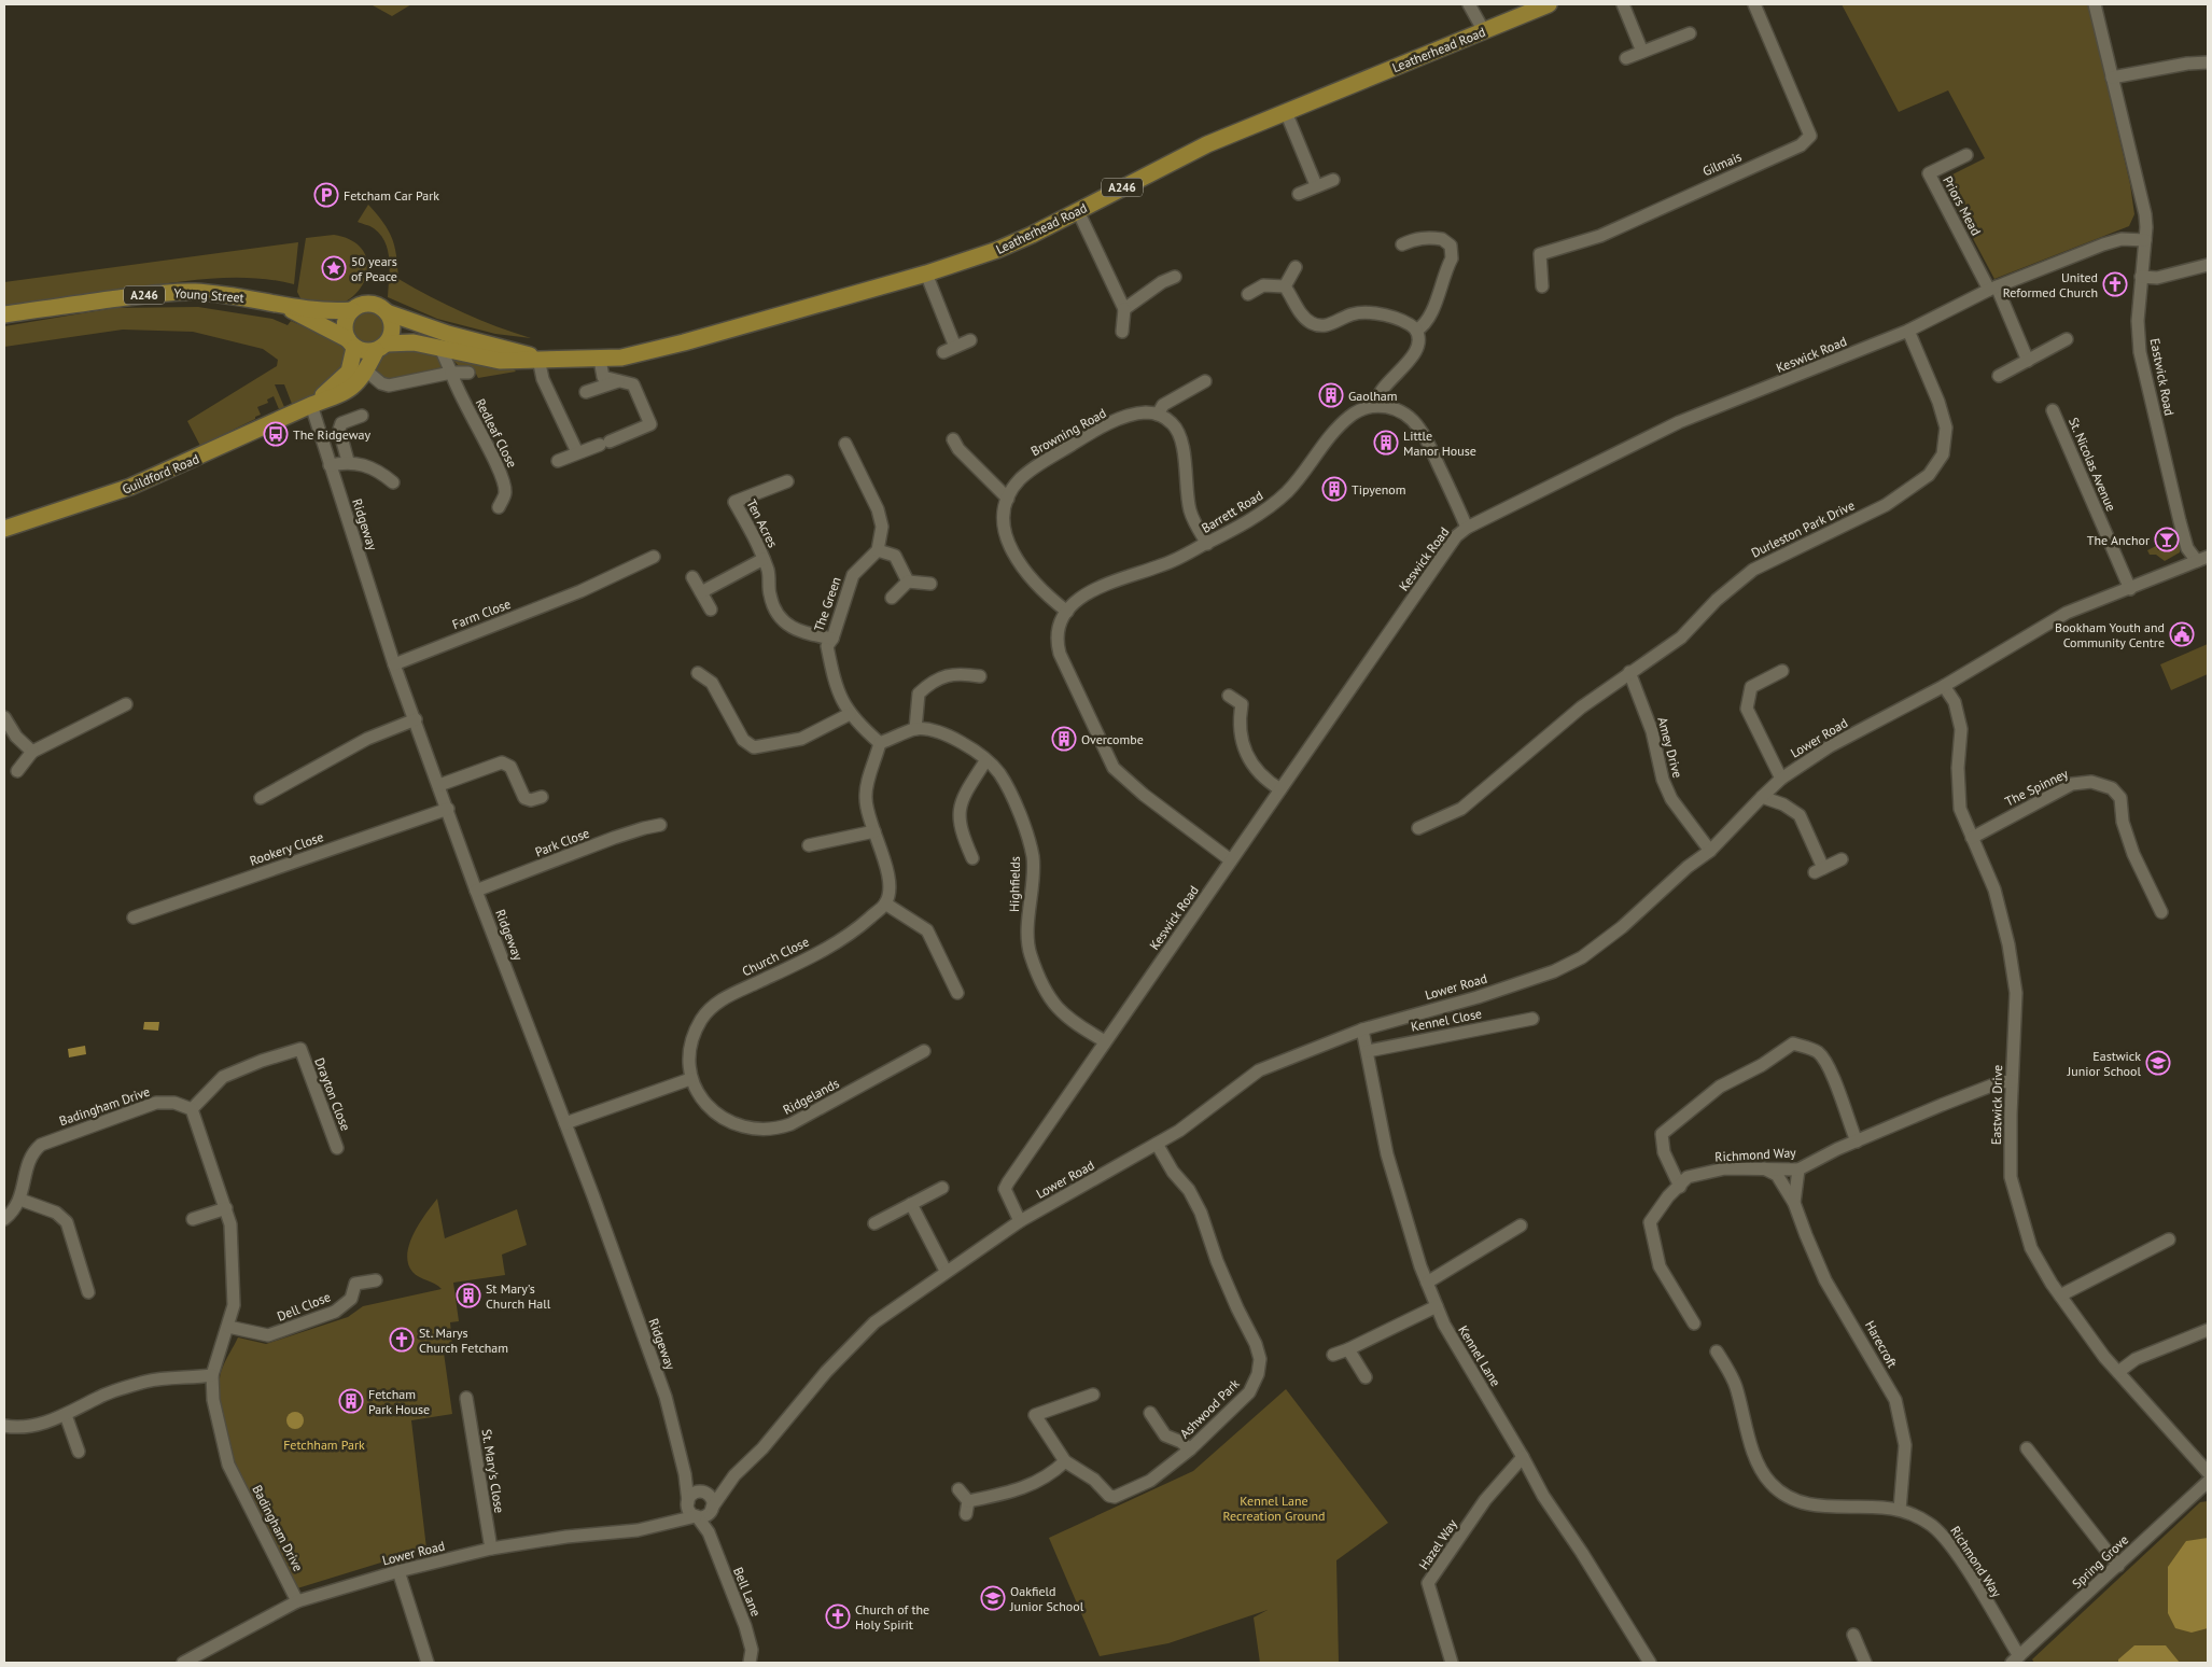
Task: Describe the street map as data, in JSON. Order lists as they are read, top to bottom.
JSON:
{
  "streets": {
    "main road": [
      "Leatherhead Road",
      "A246",
      "Young Street",
      "Guildford Road"
    ],
    "street": [
      "Gilmais",
      "Priors Mead",
      "Keswick Road",
      "Eastwick Road",
      "Browning Road",
      "Redleaf Close",
      "St. Nicolas Avenue",
      "Barrett Road",
      "Ten Acres",
      "Ridgeway",
      "Durleston Park Drive",
      "The Green",
      "Farm Close",
      "Lower Road",
      "Amey Drive",
      "The Spinney",
      "Park Close",
      "Rookery Close",
      "Highfields",
      "Church Close",
      "Kennel Close",
      "Drayton Close",
      "Ridgelands",
      "Eastwick Drive",
      "Badingham Drive",
      "Richmond Way",
      "Dell Close",
      "Harecroft",
      "Kennel Lane",
      "Ashwood Park",
      "St. Mary's Close",
      "Hazel Way",
      "Spring Grove",
      "Bell Lane"
    ]
  },
  "crossings": [
    ["Leatherhead Road", "A246"],
    ["A246", "Young Street"],
    ["A246", "Guildford Road"],
    ["Priors Mead", "Keswick Road"],
    ["Young Street", "Guildford Road"],
    ["Keswick Road", "Eastwick Road"],
    ["Keswick Road", "Barrett Road"],
    ["Keswick Road", "Durleston Park Drive"],
    ["Keswick Road", "Lower Road"],
    ["Keswick Road", "Highfields"],
    ["Eastwick Road", "Lower Road"],
    ["Browning Road", "Barrett Road"],
    ["St. Nicolas Avenue", "Lower Road"],
    ["Guildford Road", "Ridgeway"],
    ["Ten Acres", "The Green"],
    ["Ridgeway", "Farm Close"],
    ["Ridgeway", "Lower Road"],
    ["Ridgeway", "Park Close"],
    ["Ridgeway", "Rookery Close"],
    ["Ridgeway", "Bell Lane"],
    ["Durleston Park Drive", "Amey Drive"],
    ["The Green", "Highfields"],
    ["Lower Road", "Amey Drive"],
    ["Lower Road", "Eastwick Drive"],
    ["Lower Road", "Badingham Drive"],
    ["Lower Road", "Kennel Lane"],
    ["Lower Road", "Ashwood Park"],
    ["Lower Road", "St. Mary's Close"],
    ["Lower Road", "Bell Lane"],
    ["The Spinney", "Eastwick Drive"],
    ["Church Close", "Ridgelands"],
    ["Kennel Close", "Kennel Lane"],
    ["Drayton Close", "Badingham Drive"],
    ["Eastwick Drive", "Richmond Way"],
    ["Badingham Drive", "Dell Close"],
    ["Richmond Way", "Harecroft"],
    ["Richmond Way", "Spring Grove"],
    ["Kennel Lane", "Hazel Way"]
  ],
  "parks": ["Fetchham Park", "Kennel Lane Recreation Ground"],
  "places": {
    "parking": ["Fetcham Car Park"],
    "place": ["50 years of Peace"],
    "church": ["United Reformed Church", "St. Marys Church Fetcham", "Church of the Holy Spirit"],
    "building": [
      "Gaolham",
      "Little Manor House",
      "Tipyenom",
      "Overcombe",
      "St Mary's Church Hall",
      "Fetcham Park House"
    ],
    "bus stop": ["The Ridgeway"],
    "bar": ["The Anchor"],
    "public building": ["Bookham Youth and Community Centre"],
    "school or university": ["Eastwick Junior School", "Oakfield Junior School"]
  }
}
